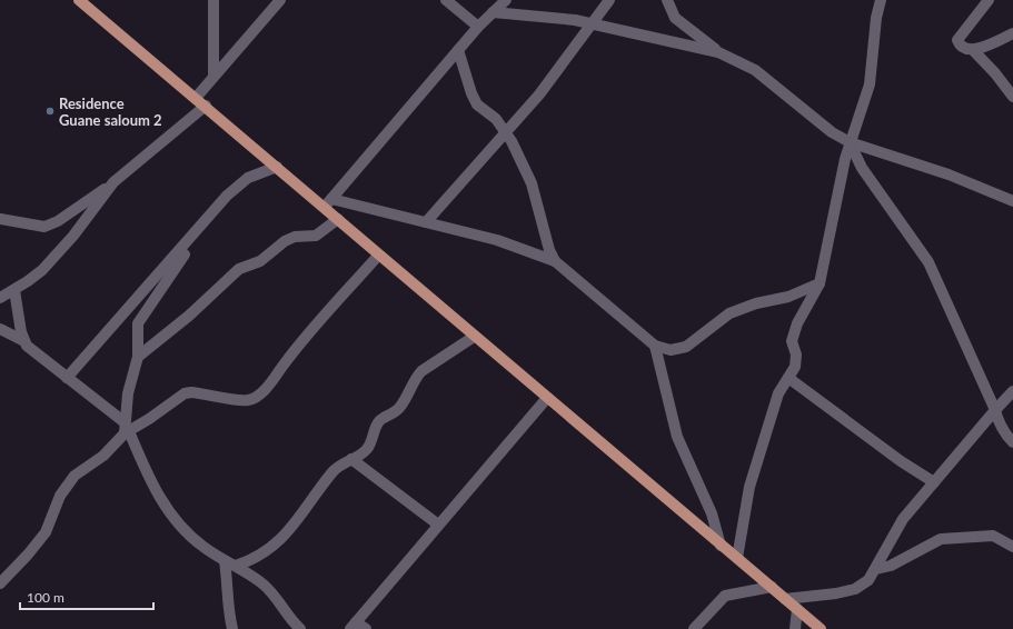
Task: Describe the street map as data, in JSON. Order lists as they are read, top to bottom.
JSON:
{
  "places": ["Residence Guane saloum 2"],
  "scale_bar": "100 m"
}
